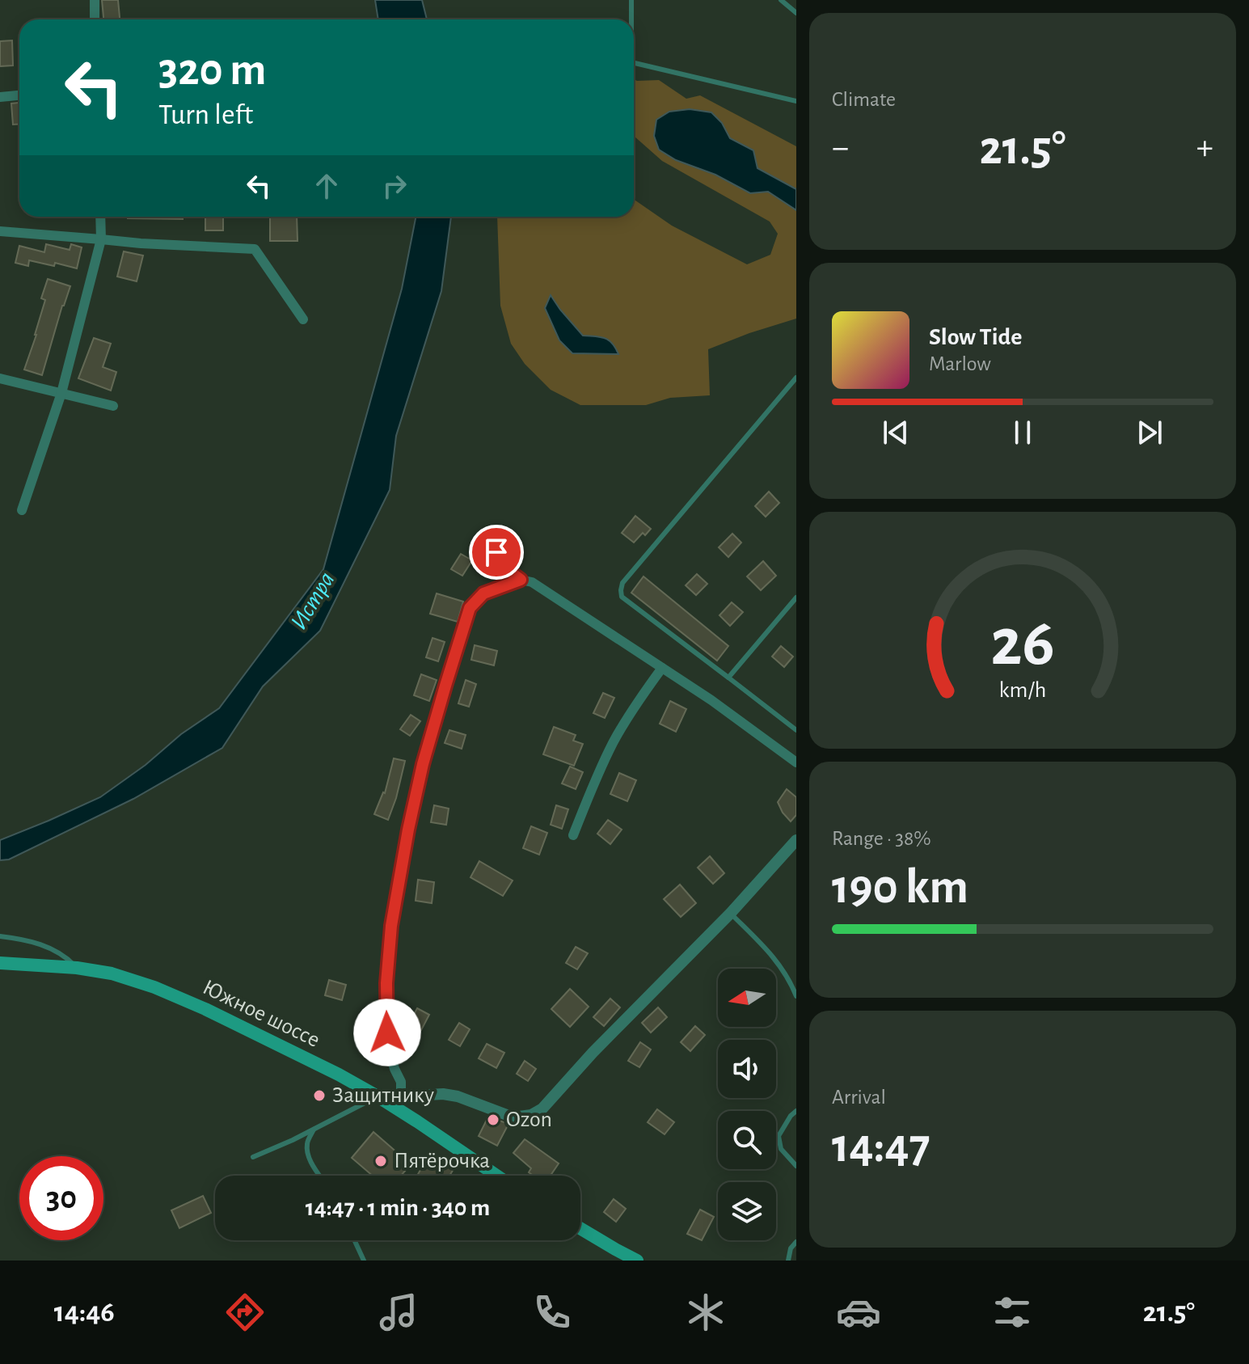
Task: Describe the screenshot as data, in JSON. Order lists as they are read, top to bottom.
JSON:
{
  "streets": {
    "main road": ["Южное шоссе"]
  },
  "water": ["Истра"],
  "places": ["Защитнику", "Ozon", "Пятёрочка"],
  "north": "left",
  "page": {
    "tile": [
      "Climate",
      ["Range · 38%", "190 km"],
      ["Arrival", "14:47"]
    ],
    "turn": ["320 m", "Turn left"],
    "heat": ["−", "21.5°", "+"],
    "song": ["Slow Tide", "Marlow"],
    "limit": "30",
    "trip": "14:47 · 1 min · 340 m",
    "tabs": ["14:46", "21.5°"],
    "gauge": ["26", "km/h"]
  }
}
